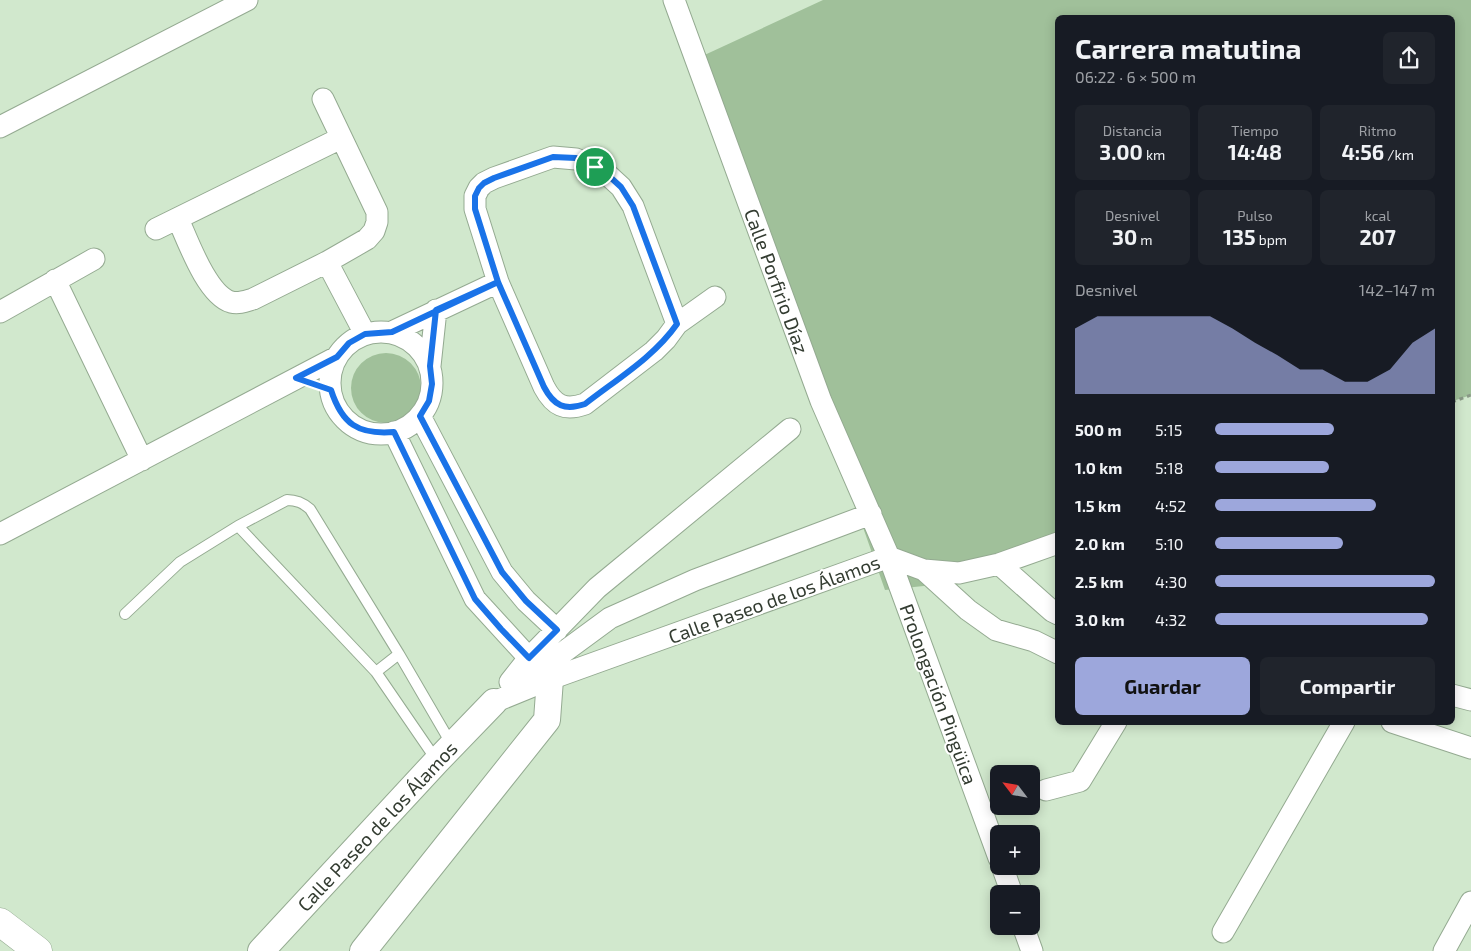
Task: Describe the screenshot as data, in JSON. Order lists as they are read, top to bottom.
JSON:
{
  "streets": {
    "street": ["Calle Porfirio Díaz", "Calle Paseo de los Álamos", "Prolongación Pingüica"]
  },
  "crossings": [
    ["Calle Porfirio Díaz", "Calle Paseo de los Álamos"],
    ["Calle Porfirio Díaz", "Prolongación Pingüica"],
    ["Calle Paseo de los Álamos", "Prolongación Pingüica"]
  ],
  "north": "top left",
  "page": {
    "heading": ["Carrera matutina", "06:22 · 6 × 500 m"],
    "stats": [
      ["Distancia", "3.00 km"],
      ["Tiempo", "14:48"],
      ["Ritmo", "4:56 /km"],
      ["Desnivel", "30 m"],
      ["Pulso", "135 bpm"],
      ["kcal", "207"]
    ],
    "chart": ["Desnivel", "142–147 m"],
    "list": [
      {
        "name": "500 m",
        "note": "5:15"
      },
      {
        "name": "1.0 km",
        "note": "5:18"
      },
      {
        "name": "1.5 km",
        "note": "4:52"
      },
      {
        "name": "2.0 km",
        "note": "5:10"
      },
      {
        "name": "2.5 km",
        "note": "4:30"
      },
      {
        "name": "3.0 km",
        "note": "4:32"
      }
    ],
    "buttons": ["Guardar", "Compartir"],
    "map_buttons": ["+", "−"]
  }
}
